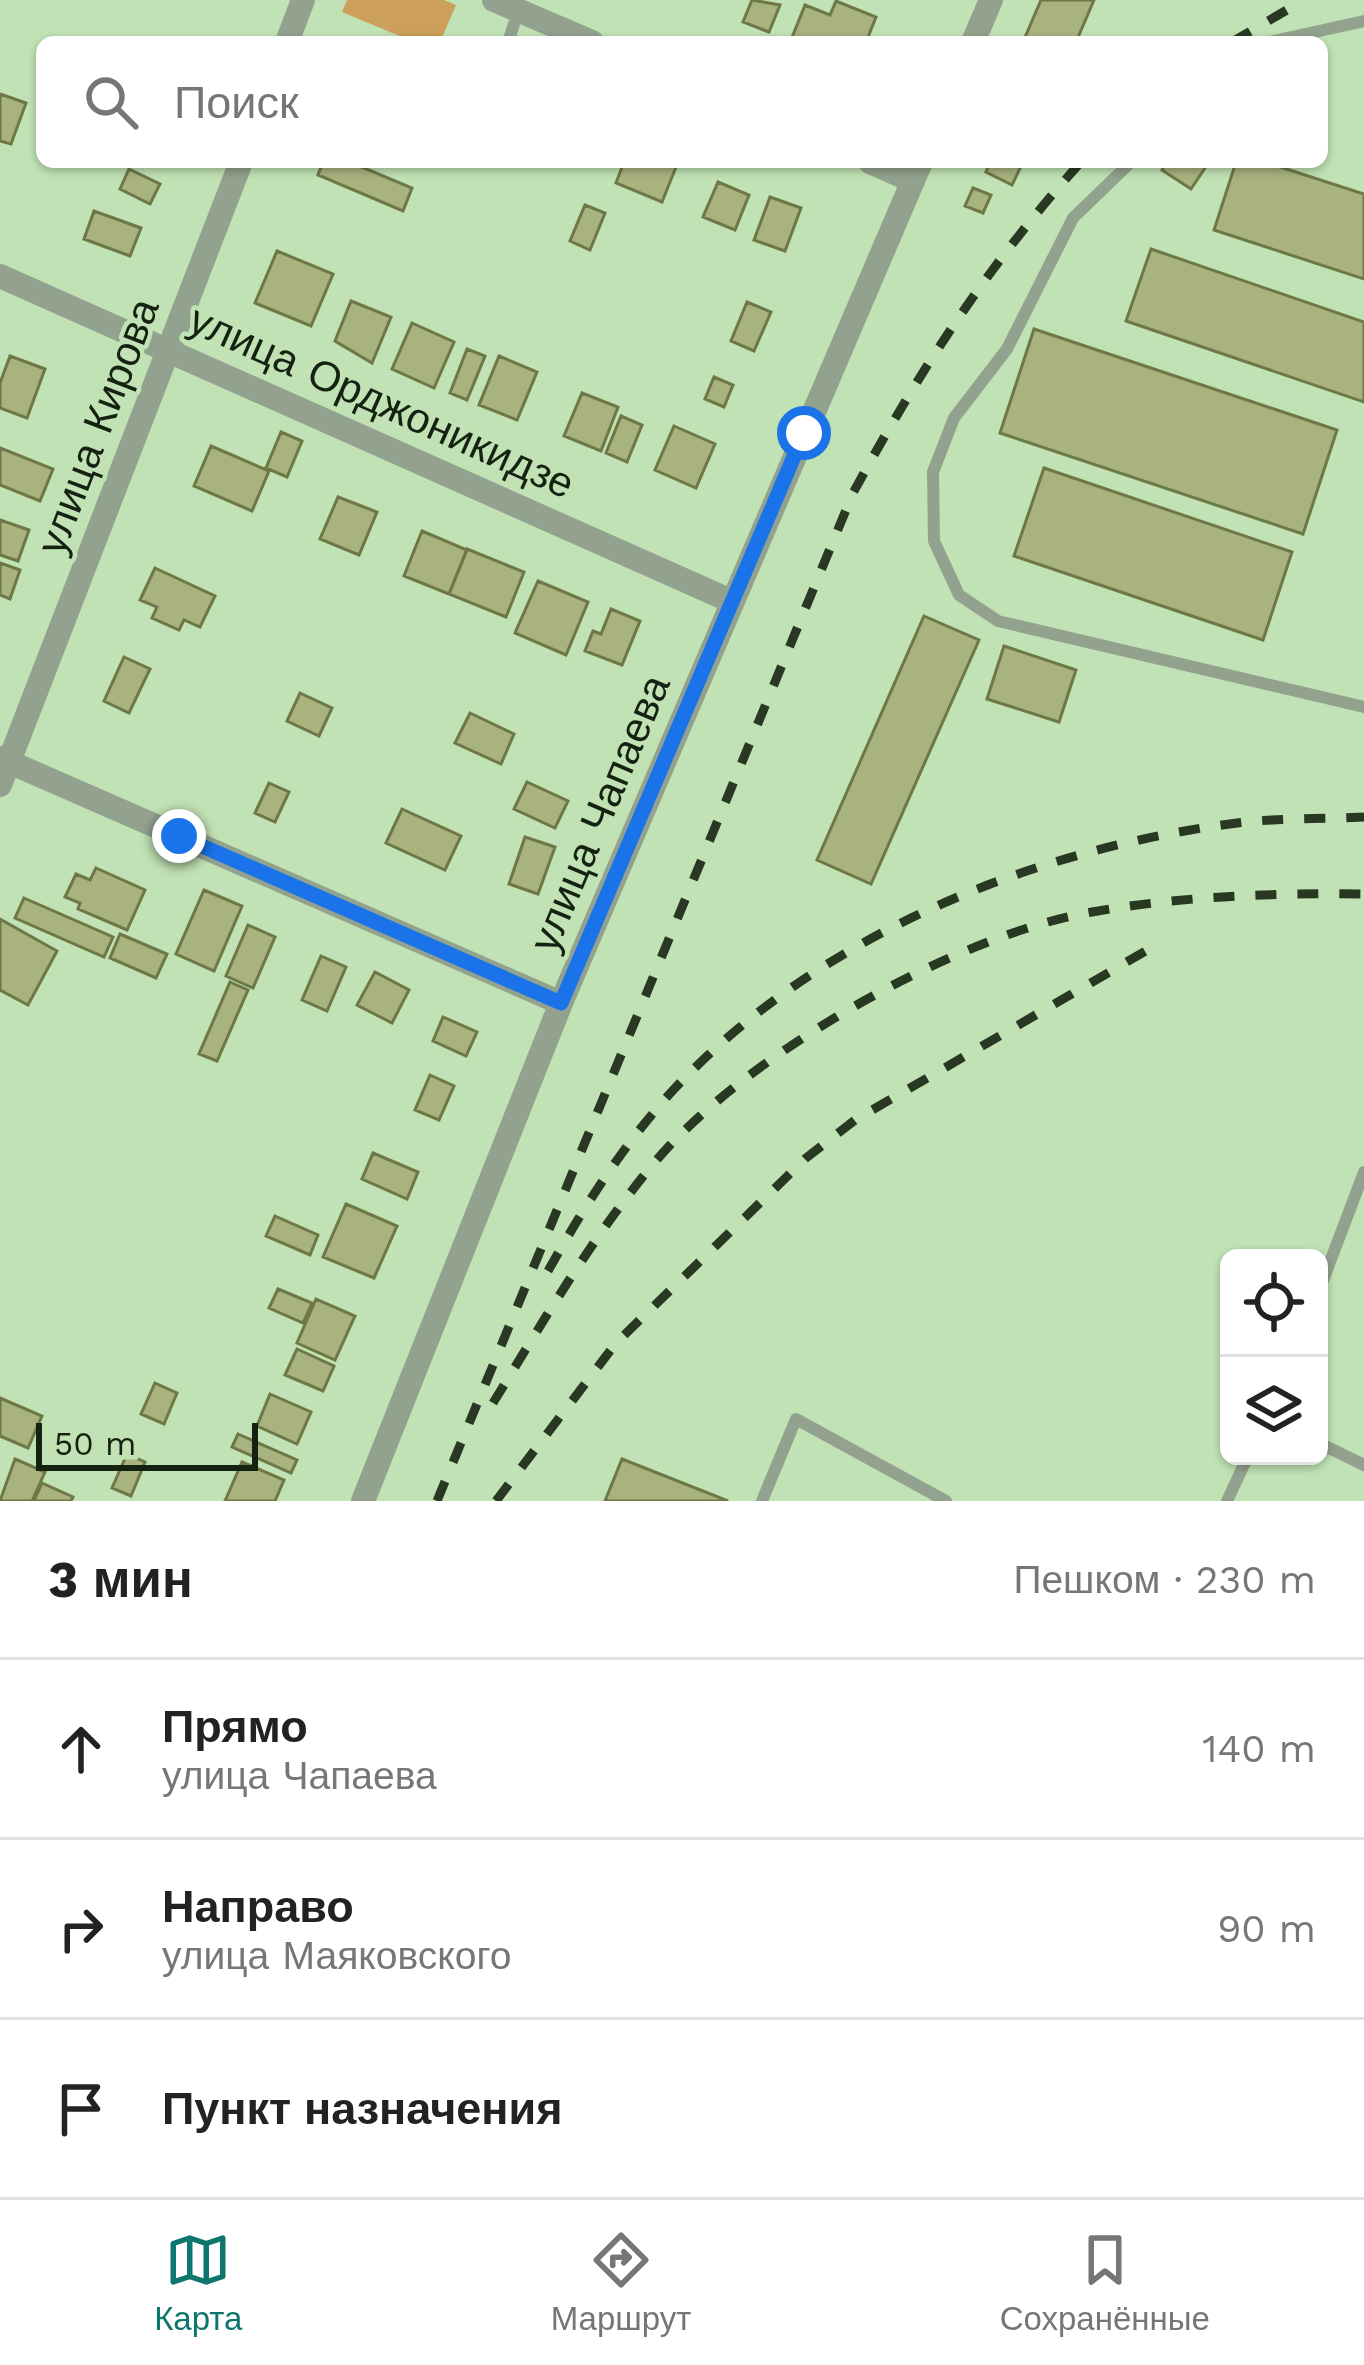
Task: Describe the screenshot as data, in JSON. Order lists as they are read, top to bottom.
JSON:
{
  "streets": {
    "street": ["улица Орджоникидзе", "улица Кирова", "улица Чапаева"]
  },
  "crossings": [
    ["улица Орджоникидзе", "улица Кирова"],
    ["улица Орджоникидзе", "улица Чапаева"]
  ],
  "scale_bar": "50 m",
  "page": {
    "search": "Поиск",
    "scale": "50 m",
    "heading": ["3 мин", "Пешком · 230 m"],
    "list": [
      ["Прямо", "улица Чапаева", "140 m"],
      ["Направо", "улица Маяковского", "90 m"],
      "Пункт назначения"
    ],
    "nav": ["Карта", "Маршрут", "Сохранённые"]
  }
}
